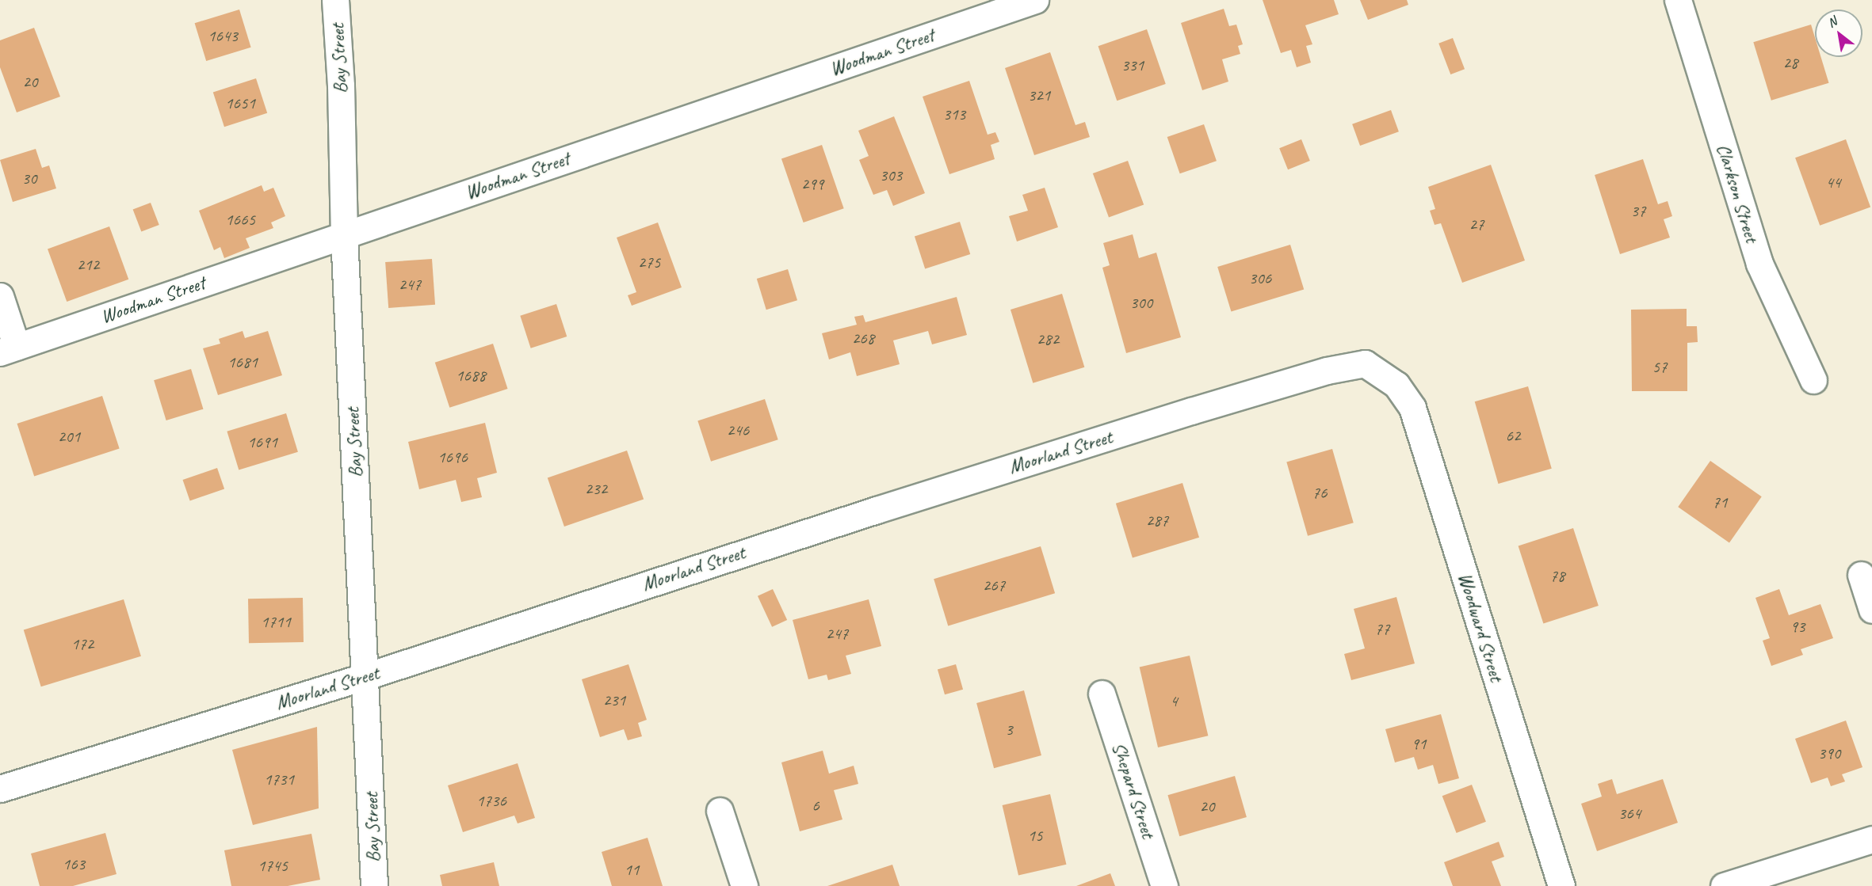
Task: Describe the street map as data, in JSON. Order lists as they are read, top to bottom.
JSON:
{
  "streets": {
    "street": [
      "Woodman Street",
      "Bay Street",
      "Clarkson Street",
      "Moorland Street",
      "Woodward Street",
      "Shepard Street"
    ]
  },
  "crossings": [
    ["Woodman Street", "Bay Street"],
    ["Bay Street", "Moorland Street"],
    ["Moorland Street", "Woodward Street"]
  ],
  "house_numbers": [
    "1643",
    "28",
    "331",
    "20",
    "321",
    "1651",
    "313",
    "303",
    "30",
    "44",
    "299",
    "37",
    "1665",
    "27",
    "275",
    "212",
    "306",
    "247",
    "300",
    "268",
    "282",
    "1681",
    "57",
    "1688",
    "246",
    "62",
    "201",
    "1691",
    "1696",
    "232",
    "76",
    "71",
    "287",
    "78",
    "267",
    "1711",
    "93",
    "77",
    "247",
    "172",
    "231",
    "4",
    "3",
    "91",
    "390",
    "1731",
    "1736",
    "6",
    "20",
    "364",
    "15",
    "163",
    "1745",
    "11"
  ],
  "north": "top left"
}
